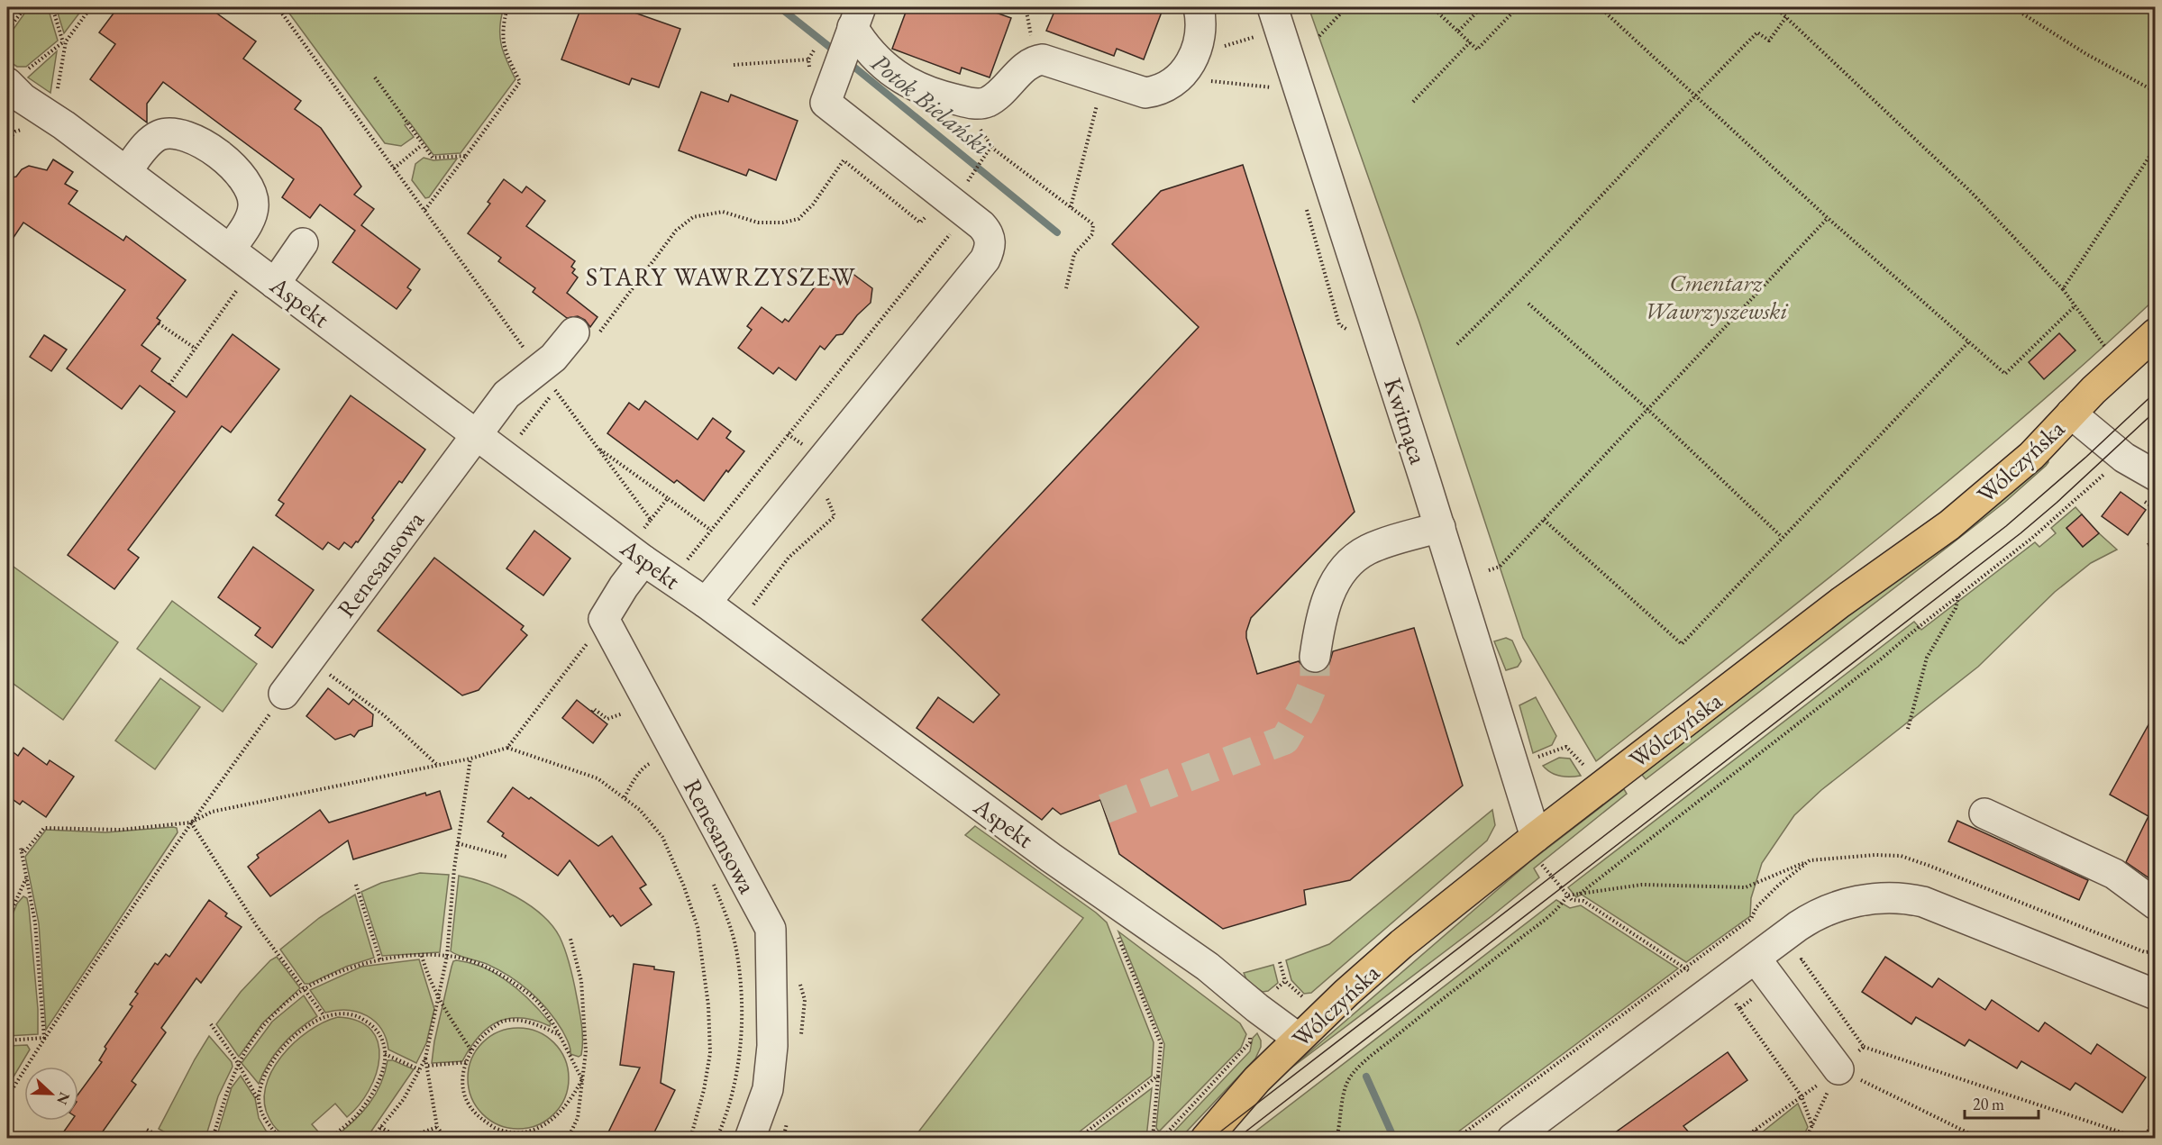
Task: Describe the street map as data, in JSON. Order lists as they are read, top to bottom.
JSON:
{
  "streets": {
    "main road": ["Wólczyńska"],
    "street": ["Aspekt", "Kwitnąca", "Renesansowa"]
  },
  "crossings": [
    ["Aspekt", "Wólczyńska"],
    ["Aspekt", "Renesansowa"],
    ["Kwitnąca", "Wólczyńska"]
  ],
  "districts": ["STARY WAWRZYSZEW"],
  "water": ["Potok Bielański"],
  "parks": ["Cmentarz Wawrzyszewski"],
  "scale_bar": "20 m",
  "north": "right"
}
